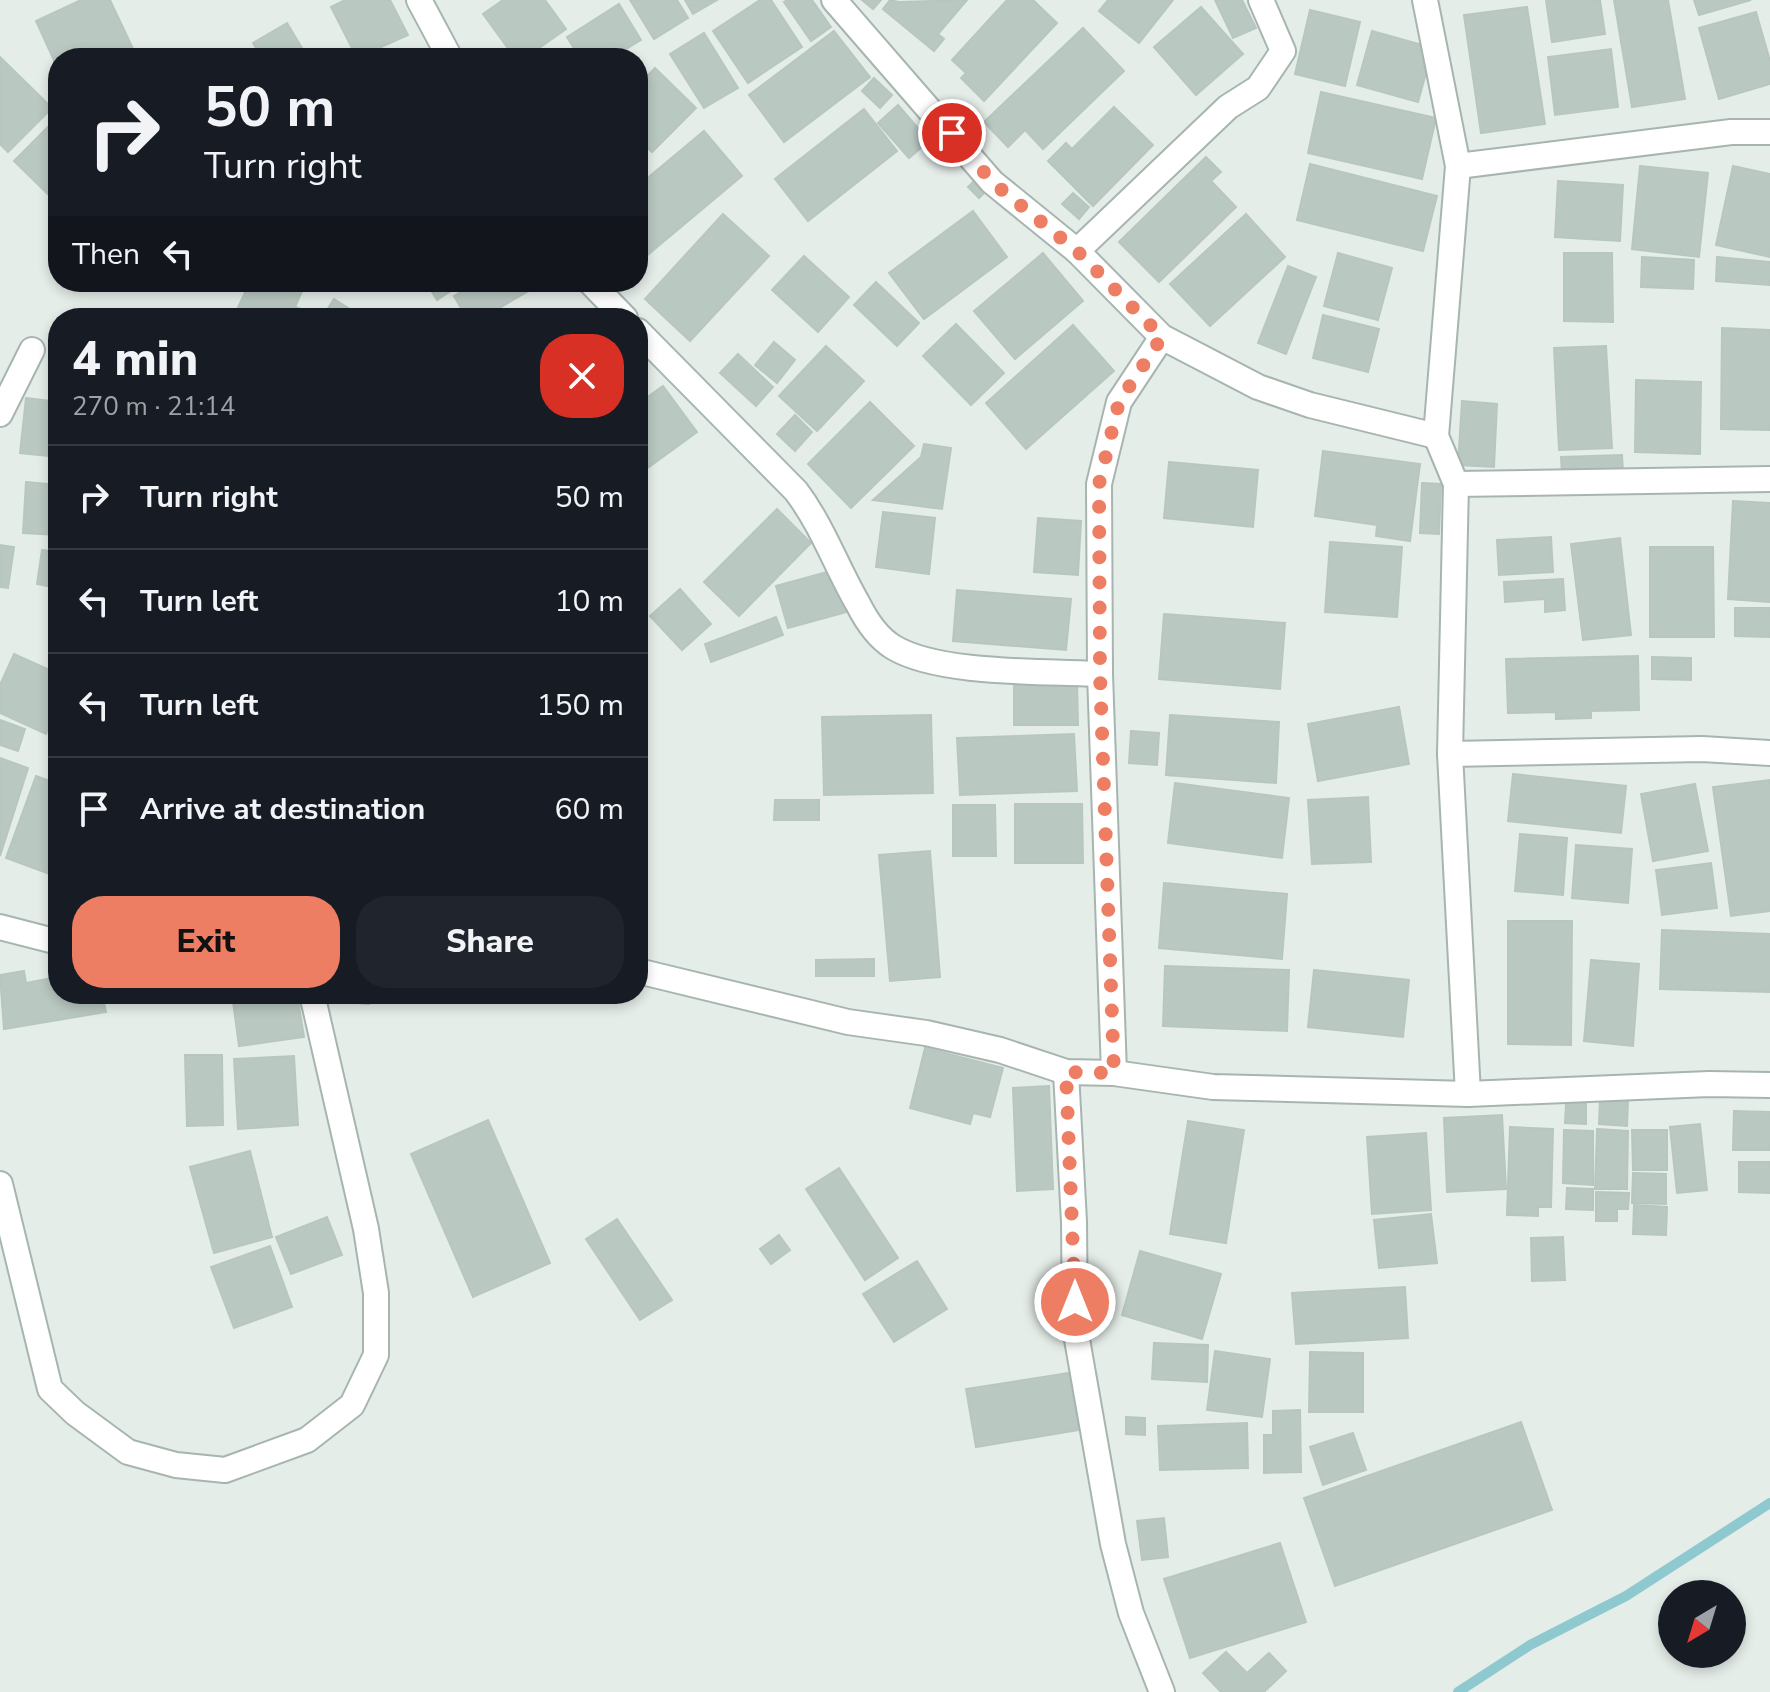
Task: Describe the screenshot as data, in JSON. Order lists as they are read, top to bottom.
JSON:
{
  "north": "bottom left",
  "page": {
    "turn": ["50 m", "Turn right"],
    "then": "Then",
    "heading": ["4 min", "270 m · 21:14"],
    "list": [
      {
        "name": "Turn right",
        "value": "50 m"
      },
      {
        "name": "Turn left",
        "value": "10 m"
      },
      {
        "name": "Turn left",
        "value": "150 m"
      },
      {
        "name": "Arrive at destination",
        "value": "60 m"
      }
    ],
    "buttons": ["Exit", "Share"]
  }
}
